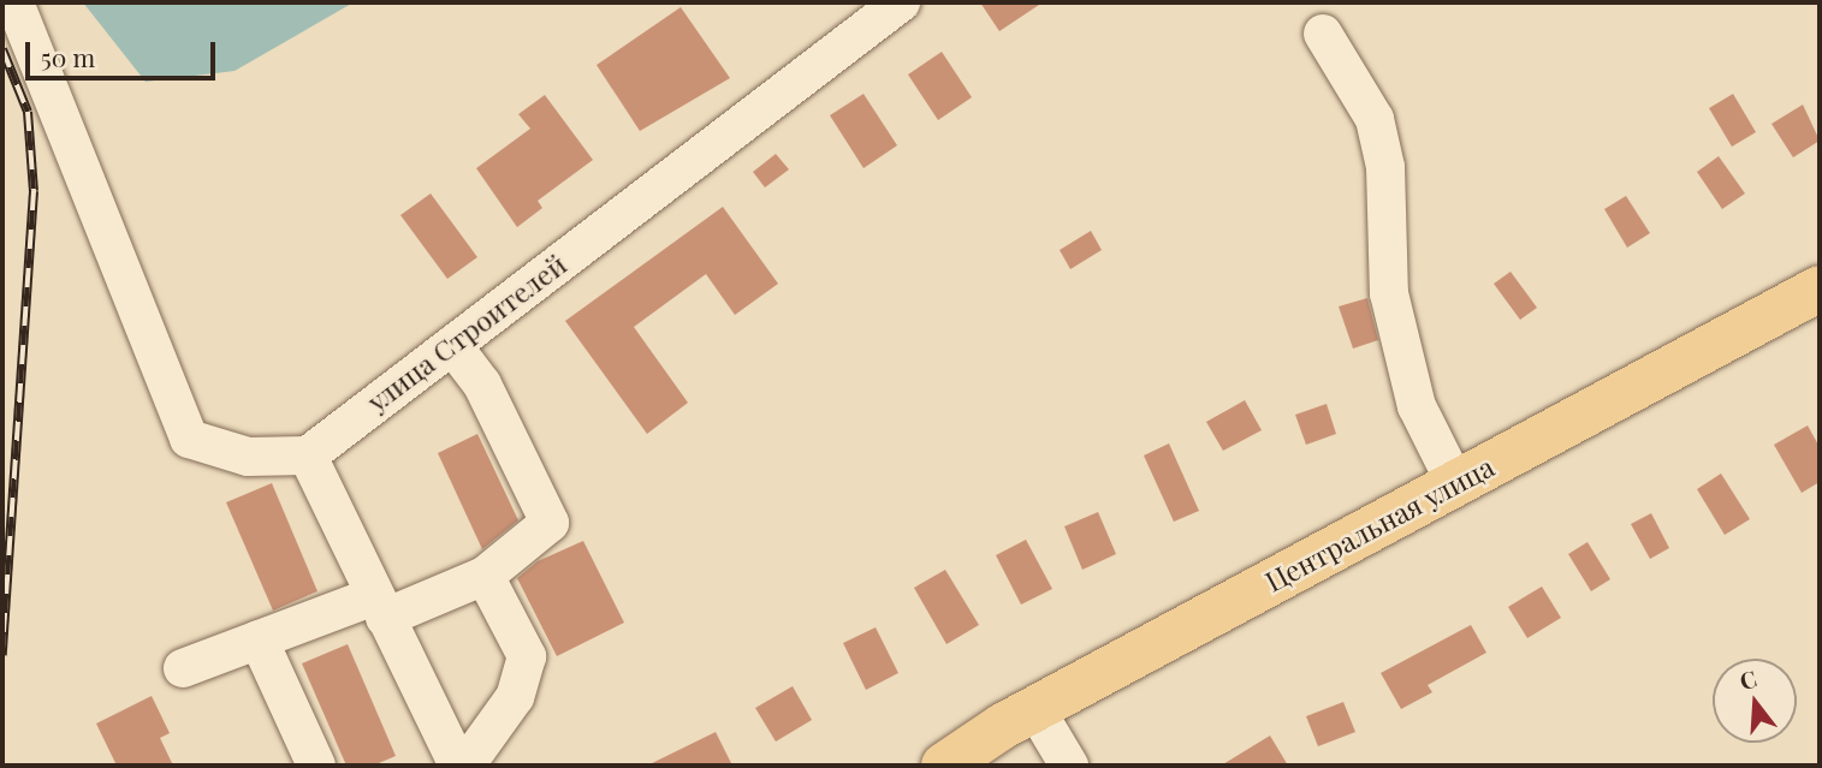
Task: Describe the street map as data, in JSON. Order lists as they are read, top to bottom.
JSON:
{
  "streets": {
    "main road": ["Центральная улица"],
    "street": ["улица Строителей"]
  },
  "scale_bar": "50 m",
  "north": "top"
}
